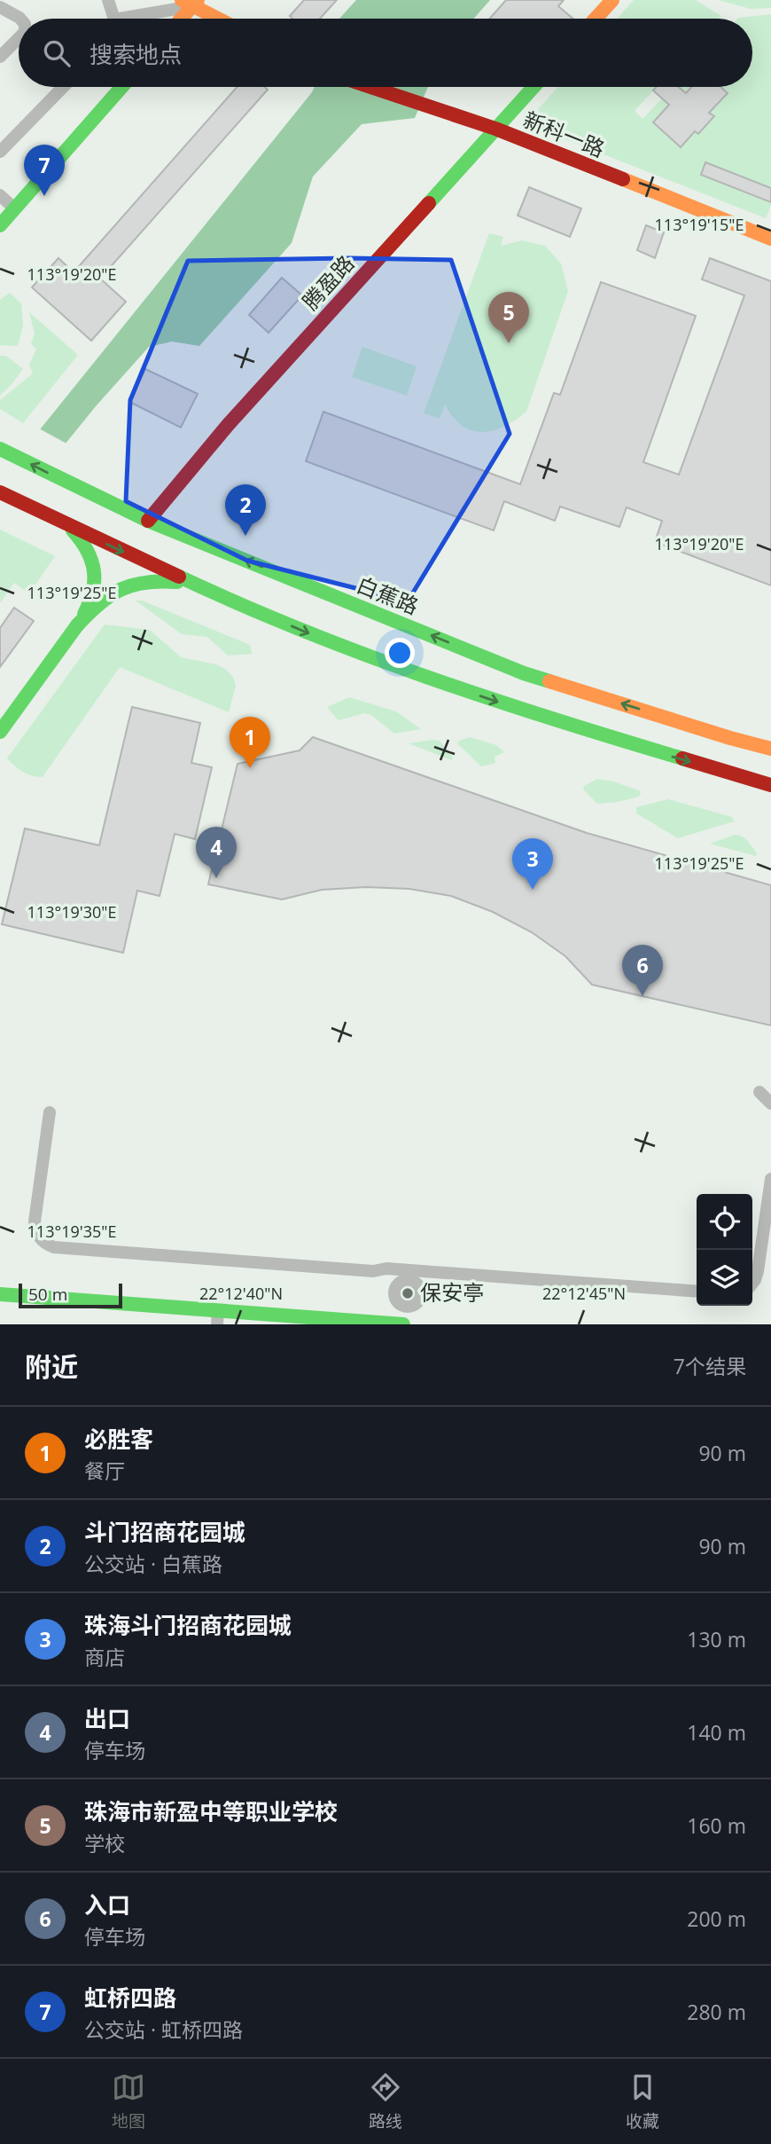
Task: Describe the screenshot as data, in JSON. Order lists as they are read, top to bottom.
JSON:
{
  "streets": {
    "street": ["新科一路", "腾盈路", "白蕉路"]
  },
  "crossings": [
    ["新科一路", "腾盈路"],
    ["腾盈路", "白蕉路"]
  ],
  "places": ["保安亭"],
  "scale_bar": "50 m",
  "page": {
    "search": "搜索地点",
    "pins": [
      "7",
      "5",
      "2",
      "1",
      "4",
      "3",
      "6"
    ],
    "scale": "50 m",
    "heading": ["附近", "7个结果"],
    "list": [
      {
        "mark": "1",
        "name": "必胜客",
        "note": "餐厅",
        "value": "90 m"
      },
      {
        "mark": "2",
        "name": "斗门招商花园城",
        "note": "公交站 · 白蕉路",
        "value": "90 m"
      },
      {
        "mark": "3",
        "name": "珠海斗门招商花园城",
        "note": "商店",
        "value": "130 m"
      },
      {
        "mark": "4",
        "name": "出口",
        "note": "停车场",
        "value": "140 m"
      },
      {
        "mark": "5",
        "name": "珠海市新盈中等职业学校",
        "note": "学校",
        "value": "160 m"
      },
      {
        "mark": "6",
        "name": "入口",
        "note": "停车场",
        "value": "200 m"
      },
      {
        "mark": "7",
        "name": "虹桥四路",
        "note": "公交站 · 虹桥四路",
        "value": "280 m"
      }
    ],
    "nav": ["地图", "路线", "收藏"]
  },
  "coordinates": [
    "113°19'15\"E",
    "113°19'20\"E",
    "113°19'25\"E",
    "113°19'30\"E",
    "113°19'35\"E",
    "22°12'40\"N",
    "22°12'45\"N"
  ]
}
